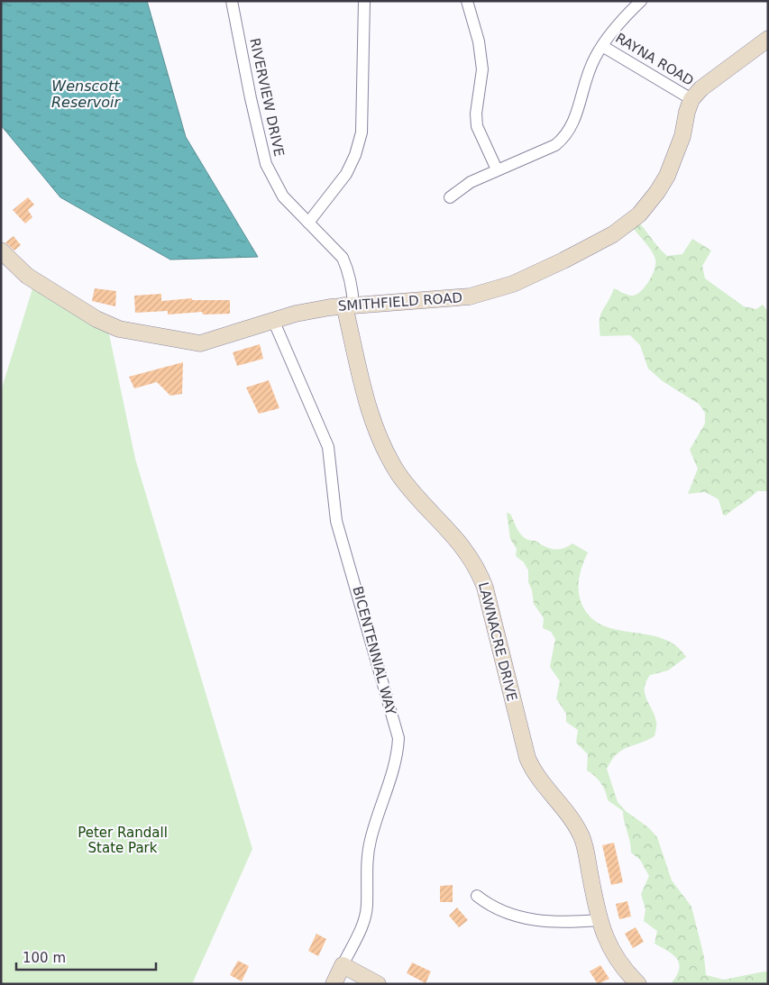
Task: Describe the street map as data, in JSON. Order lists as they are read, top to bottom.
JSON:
{
  "streets": {
    "street": [
      "RAYNA ROAD",
      "RIVERVIEW DRIVE",
      "SMITHFIELD ROAD",
      "LAWNACRE DRIVE",
      "BICENTENNIAL WAY"
    ]
  },
  "crossings": [
    ["RAYNA ROAD", "SMITHFIELD ROAD"],
    ["RIVERVIEW DRIVE", "SMITHFIELD ROAD"],
    ["RIVERVIEW DRIVE", "LAWNACRE DRIVE"],
    ["SMITHFIELD ROAD", "LAWNACRE DRIVE"],
    ["SMITHFIELD ROAD", "BICENTENNIAL WAY"]
  ],
  "water": ["Wenscott Reservoir"],
  "parks": ["Peter Randall State Park"],
  "scale_bar": "100 m"
}
